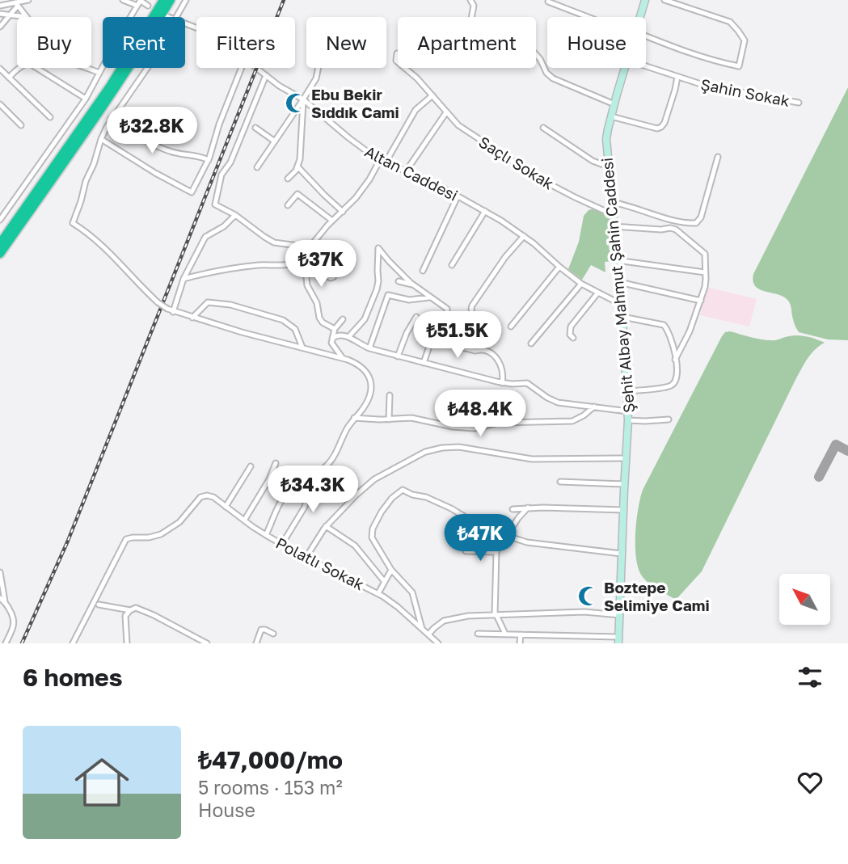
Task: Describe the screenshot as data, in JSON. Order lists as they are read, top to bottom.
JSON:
{
  "streets": {
    "street": [
      "Şahin Sokak",
      "Saçlı Sokak",
      "Altan Caddesi",
      "Şehit Albay Mahmut Şahin Caddesi",
      "Polatlı Sokak"
    ]
  },
  "crossings": [
    ["Saçlı Sokak", "Şehit Albay Mahmut Şahin Caddesi"],
    ["Altan Caddesi", "Şehit Albay Mahmut Şahin Caddesi"]
  ],
  "places": {
    "mosque": ["Ebu Bekir Sıddık Cami", "Boztepe Selimiye Cami"]
  },
  "north": "top left",
  "page": {
    "chip": [
      "Buy",
      "Rent",
      "Filters",
      "New",
      "Apartment",
      "House"
    ],
    "price": [
      "₺32.8K",
      "₺37K",
      "₺51.5K",
      "₺48.4K",
      "₺34.3K",
      "₺47K"
    ],
    "heading": "6 homes",
    "list": [
      {
        "name": "₺47,000/mo",
        "note": "5 rooms · 153 m² · House"
      }
    ]
  }
}
